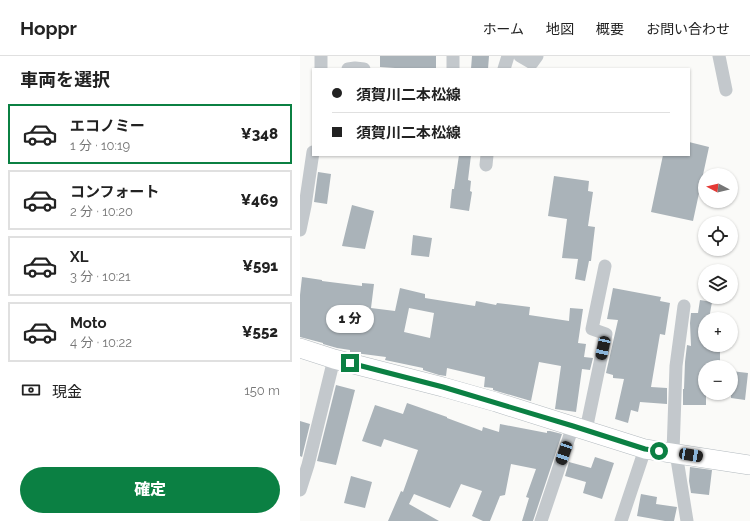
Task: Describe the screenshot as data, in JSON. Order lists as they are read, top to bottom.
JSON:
{
  "north": "left",
  "page": {
    "header": "Hoppr",
    "nav": [
      "ホーム",
      "地図",
      "概要",
      "お問い合わせ"
    ],
    "heading": "車両を選択",
    "banner": ["須賀川二本松線", "須賀川二本松線"],
    "list": [
      {
        "name": "エコノミー",
        "note": "1 分 · 10:19",
        "value": "¥348"
      },
      {
        "name": "コンフォート",
        "note": "2 分 · 10:20",
        "value": "¥469"
      },
      {
        "name": "XL",
        "note": "3 分 · 10:21",
        "value": "¥591"
      },
      {
        "name": "Moto",
        "note": "4 分 · 10:22",
        "value": "¥552"
      }
    ],
    "map_buttons": ["+", "−"],
    "bubble": "1 分",
    "pay": ["現金", "150 m"],
    "buttons": "確定"
  }
}
